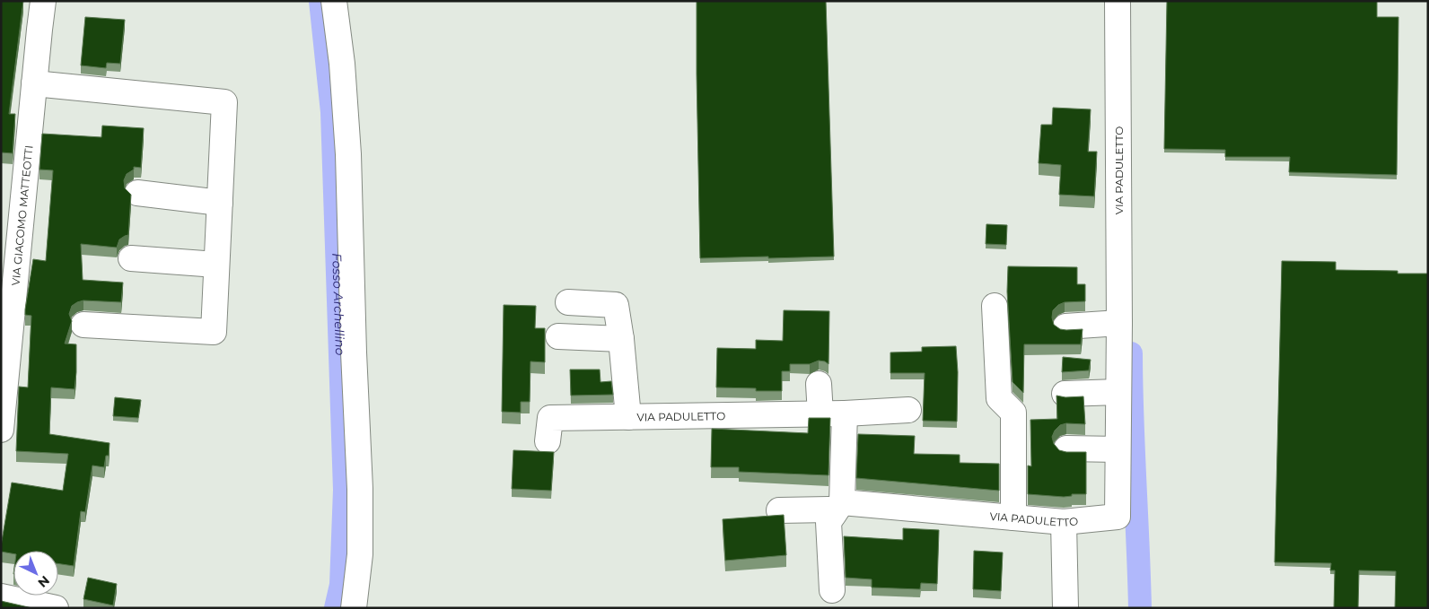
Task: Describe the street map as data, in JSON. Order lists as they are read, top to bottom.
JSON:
{
  "streets": {
    "street": ["VIA PADULETTO", "VIA GIACOMO MATTEOTTI"]
  },
  "water": ["Fosso Archellino"],
  "north": "bottom right"
}
